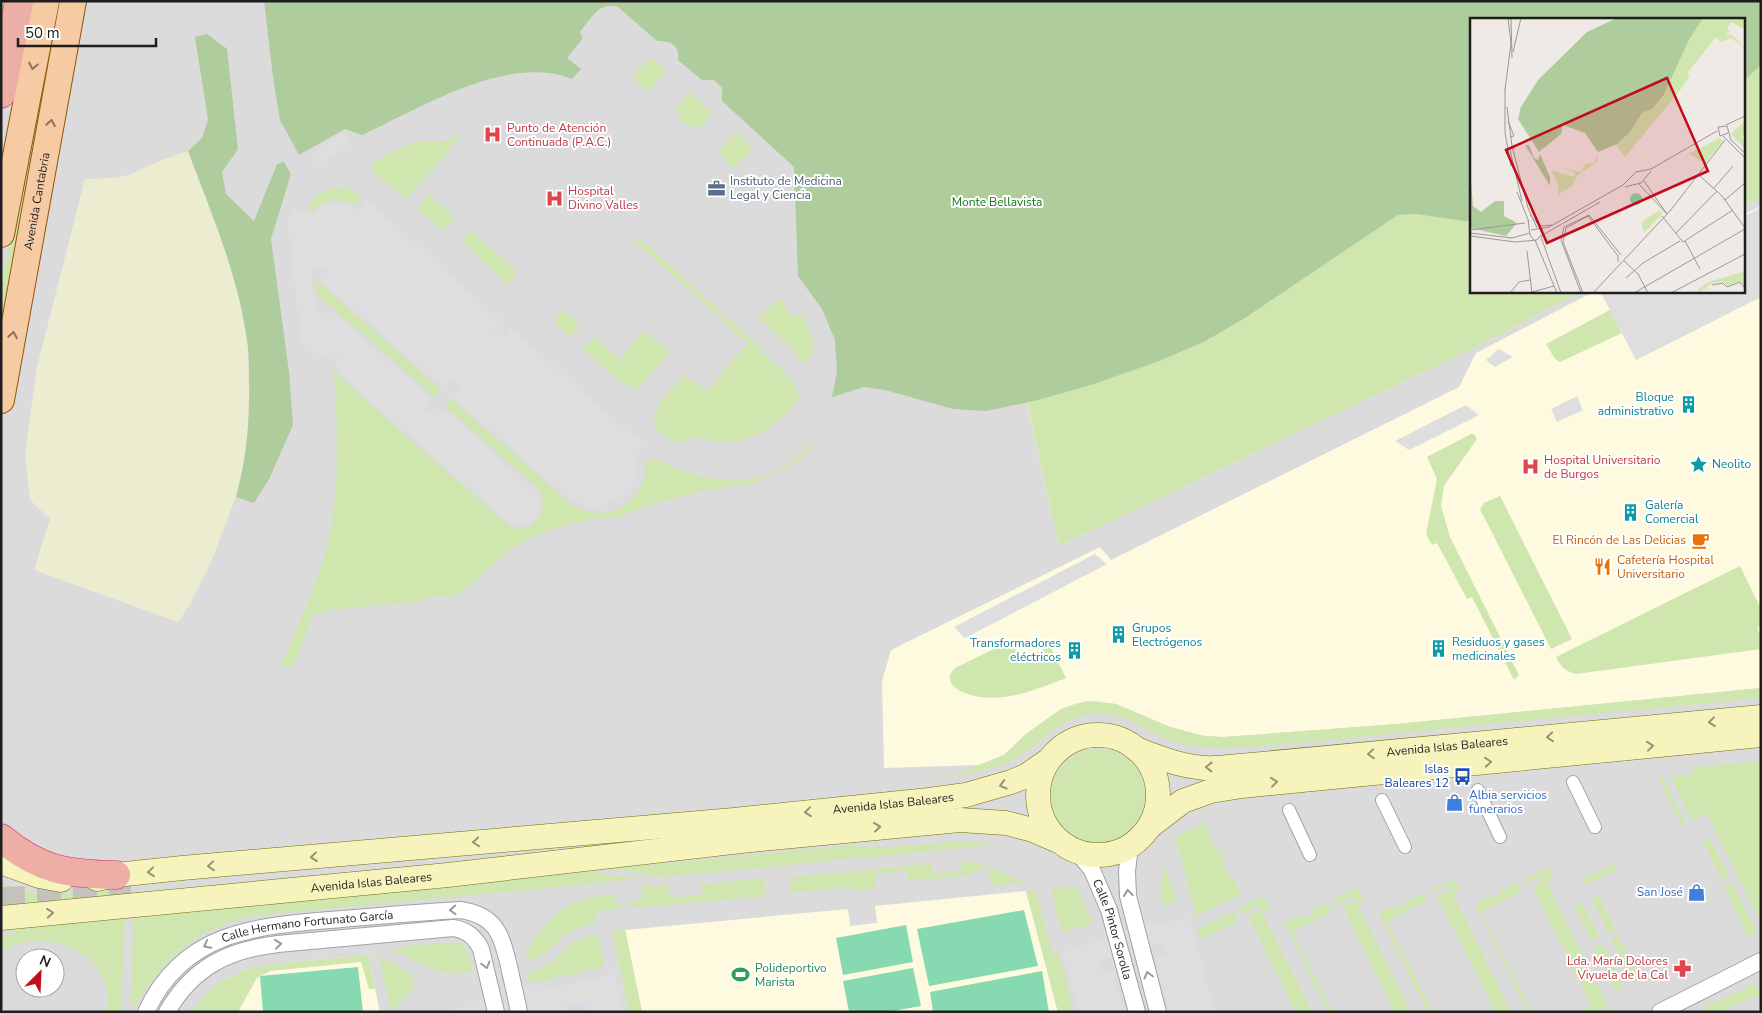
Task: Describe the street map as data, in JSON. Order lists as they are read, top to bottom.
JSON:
{
  "streets": {
    "main road": ["Avenida Cantabria", "Avenida Islas Baleares"],
    "street": ["Calle Hermano Fortunato García", "Calle Pintor Sorolla"]
  },
  "crossings": [
    ["Avenida Islas Baleares", "Calle Pintor Sorolla"]
  ],
  "parks": ["Monte Bellavista"],
  "places": {
    "hospital": ["Punto de Atención Continuada (P.A.C.)", "Hospital Divino Valles", "Hospital Universitario de Burgos"],
    "office": ["Instituto de Medicina Legal y Ciencia"],
    "building": [
      "Bloque administrativo",
      "Galería Comercial",
      "Grupos Electrógenos",
      "Residuos y gases medicinales",
      "Transformadores eléctricos"
    ],
    "place": ["Neolito"],
    "cafe": ["El Rincón de Las Delicias"],
    "restaurant": ["Cafetería Hospital Universitario"],
    "bus stop": ["Islas Baleares 12"],
    "shop": ["Albia servicios funerarios", "San José"],
    "pharmacy": ["Lda. María Dolores Viyuela de la Cal"],
    "sports": ["Polideportivo Marista"]
  },
  "scale_bar": "50 m",
  "north": "top right"
}
